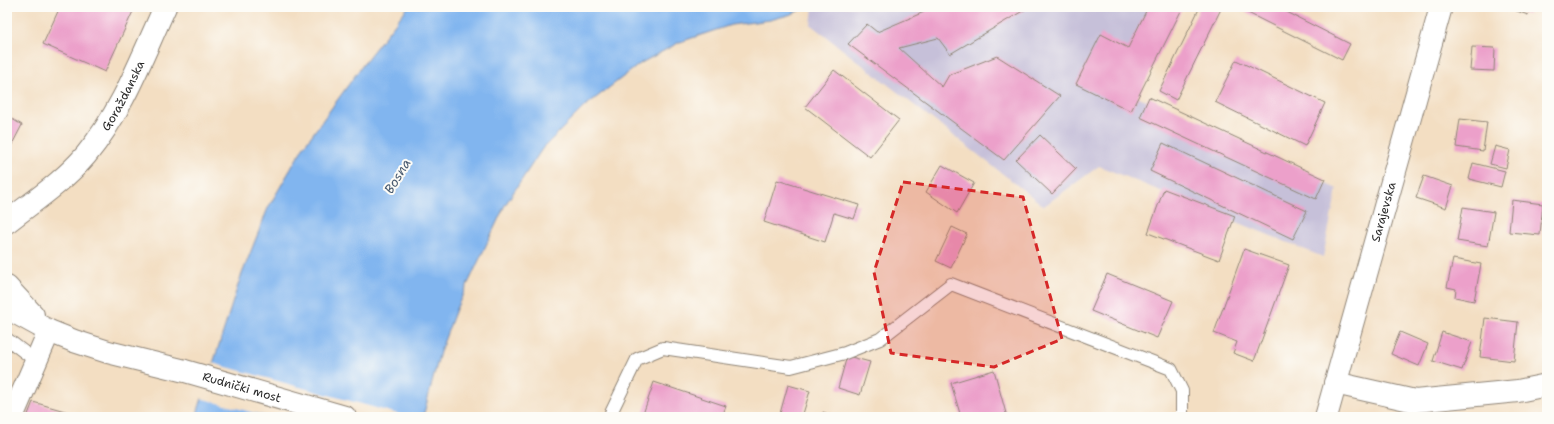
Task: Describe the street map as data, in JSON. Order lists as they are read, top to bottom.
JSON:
{
  "streets": {
    "street": ["Goraždanska", "Sarajevska", "Rudnički most"]
  },
  "water": ["Bosna"]
}
